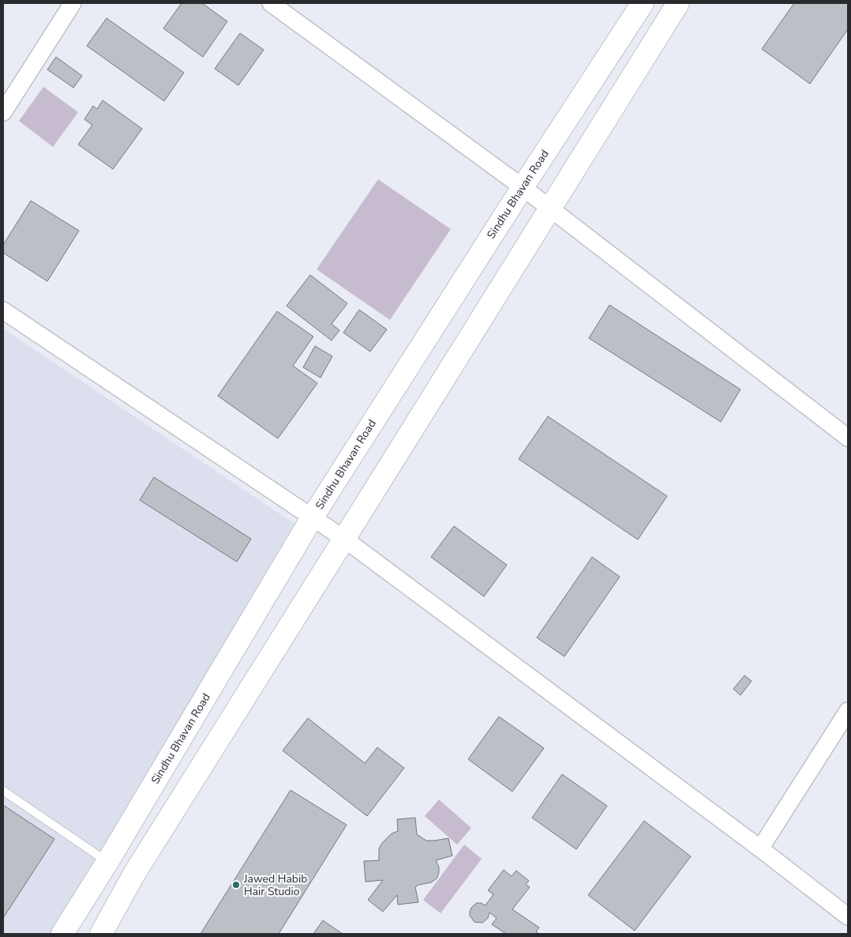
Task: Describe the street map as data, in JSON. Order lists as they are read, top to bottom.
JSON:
{
  "streets": {
    "main road": ["Sindhu Bhavan Road"]
  },
  "places": ["Jawed Habib Hair Studio"]
}
